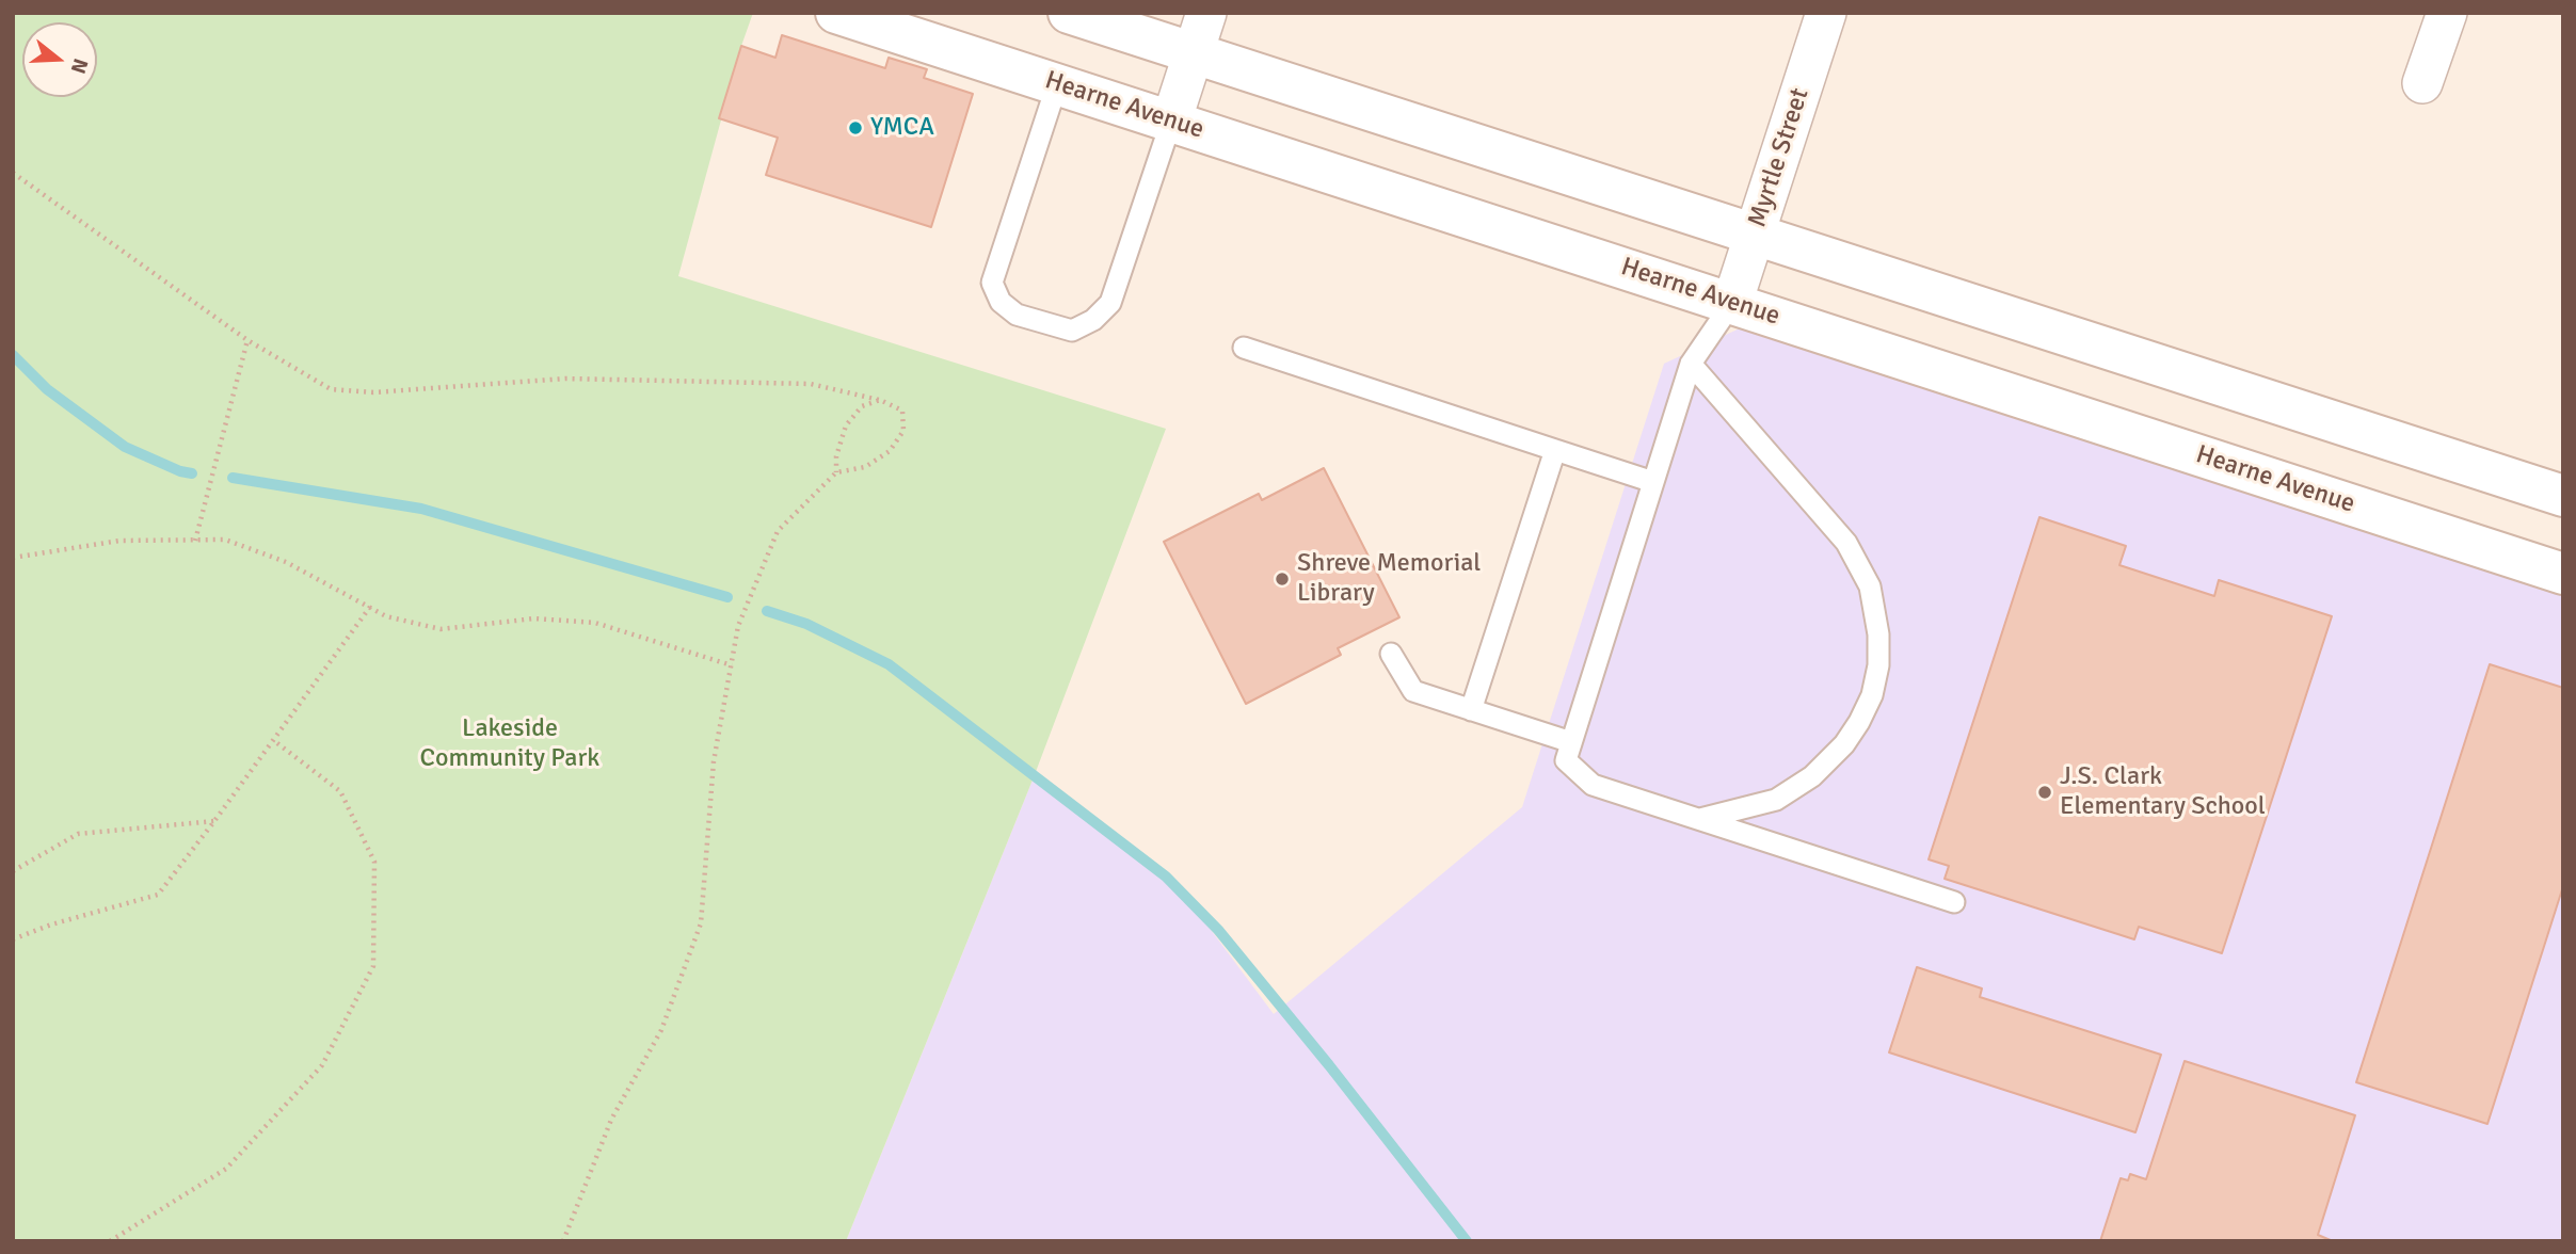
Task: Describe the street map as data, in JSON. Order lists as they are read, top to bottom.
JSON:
{
  "streets": {
    "main road": ["Hearne Avenue"],
    "street": ["Myrtle Street"]
  },
  "crossings": [
    ["Hearne Avenue", "Myrtle Street"]
  ],
  "parks": ["Lakeside Community Park"],
  "places": ["YMCA", "Shreve Memorial Library", "J.S. Clark Elementary School"],
  "north": "right"
}
